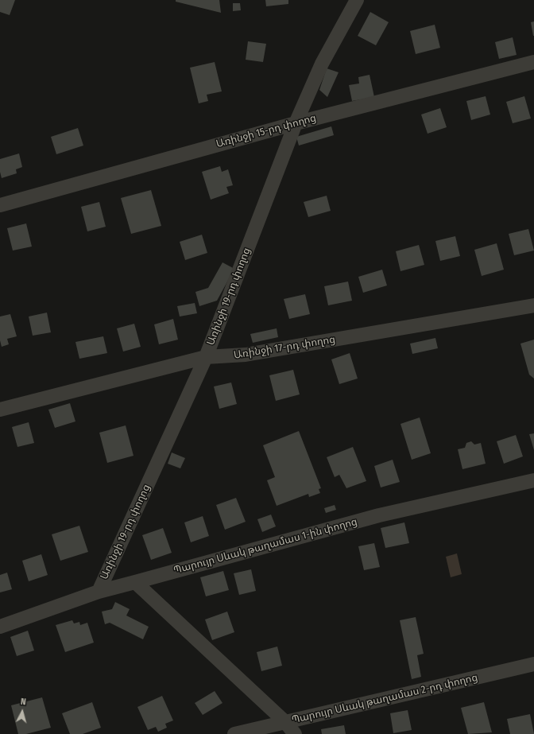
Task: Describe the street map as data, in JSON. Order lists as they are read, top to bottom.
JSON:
{
  "streets": {
    "street": [
      "Առինջի 15-րդ փողոց",
      "Առինջի 19-րդ փողոց",
      "Առինջի 17-րդ փողոց",
      "Պարույր Սևակ թաղամաս 1-ին փողոց",
      "Պարույր Սևակ թաղամաս 2-րդ փողոց"
    ]
  },
  "crossings": [
    ["Առինջի 15-րդ փողոց", "Առինջի 19-րդ փողոց"],
    ["Առինջի 19-րդ փողոց", "Առինջի 17-րդ փողոց"],
    ["Առինջի 19-րդ փողոց", "Պարույր Սևակ թաղամաս 1-ին փողոց"]
  ],
  "north": "top"
}
